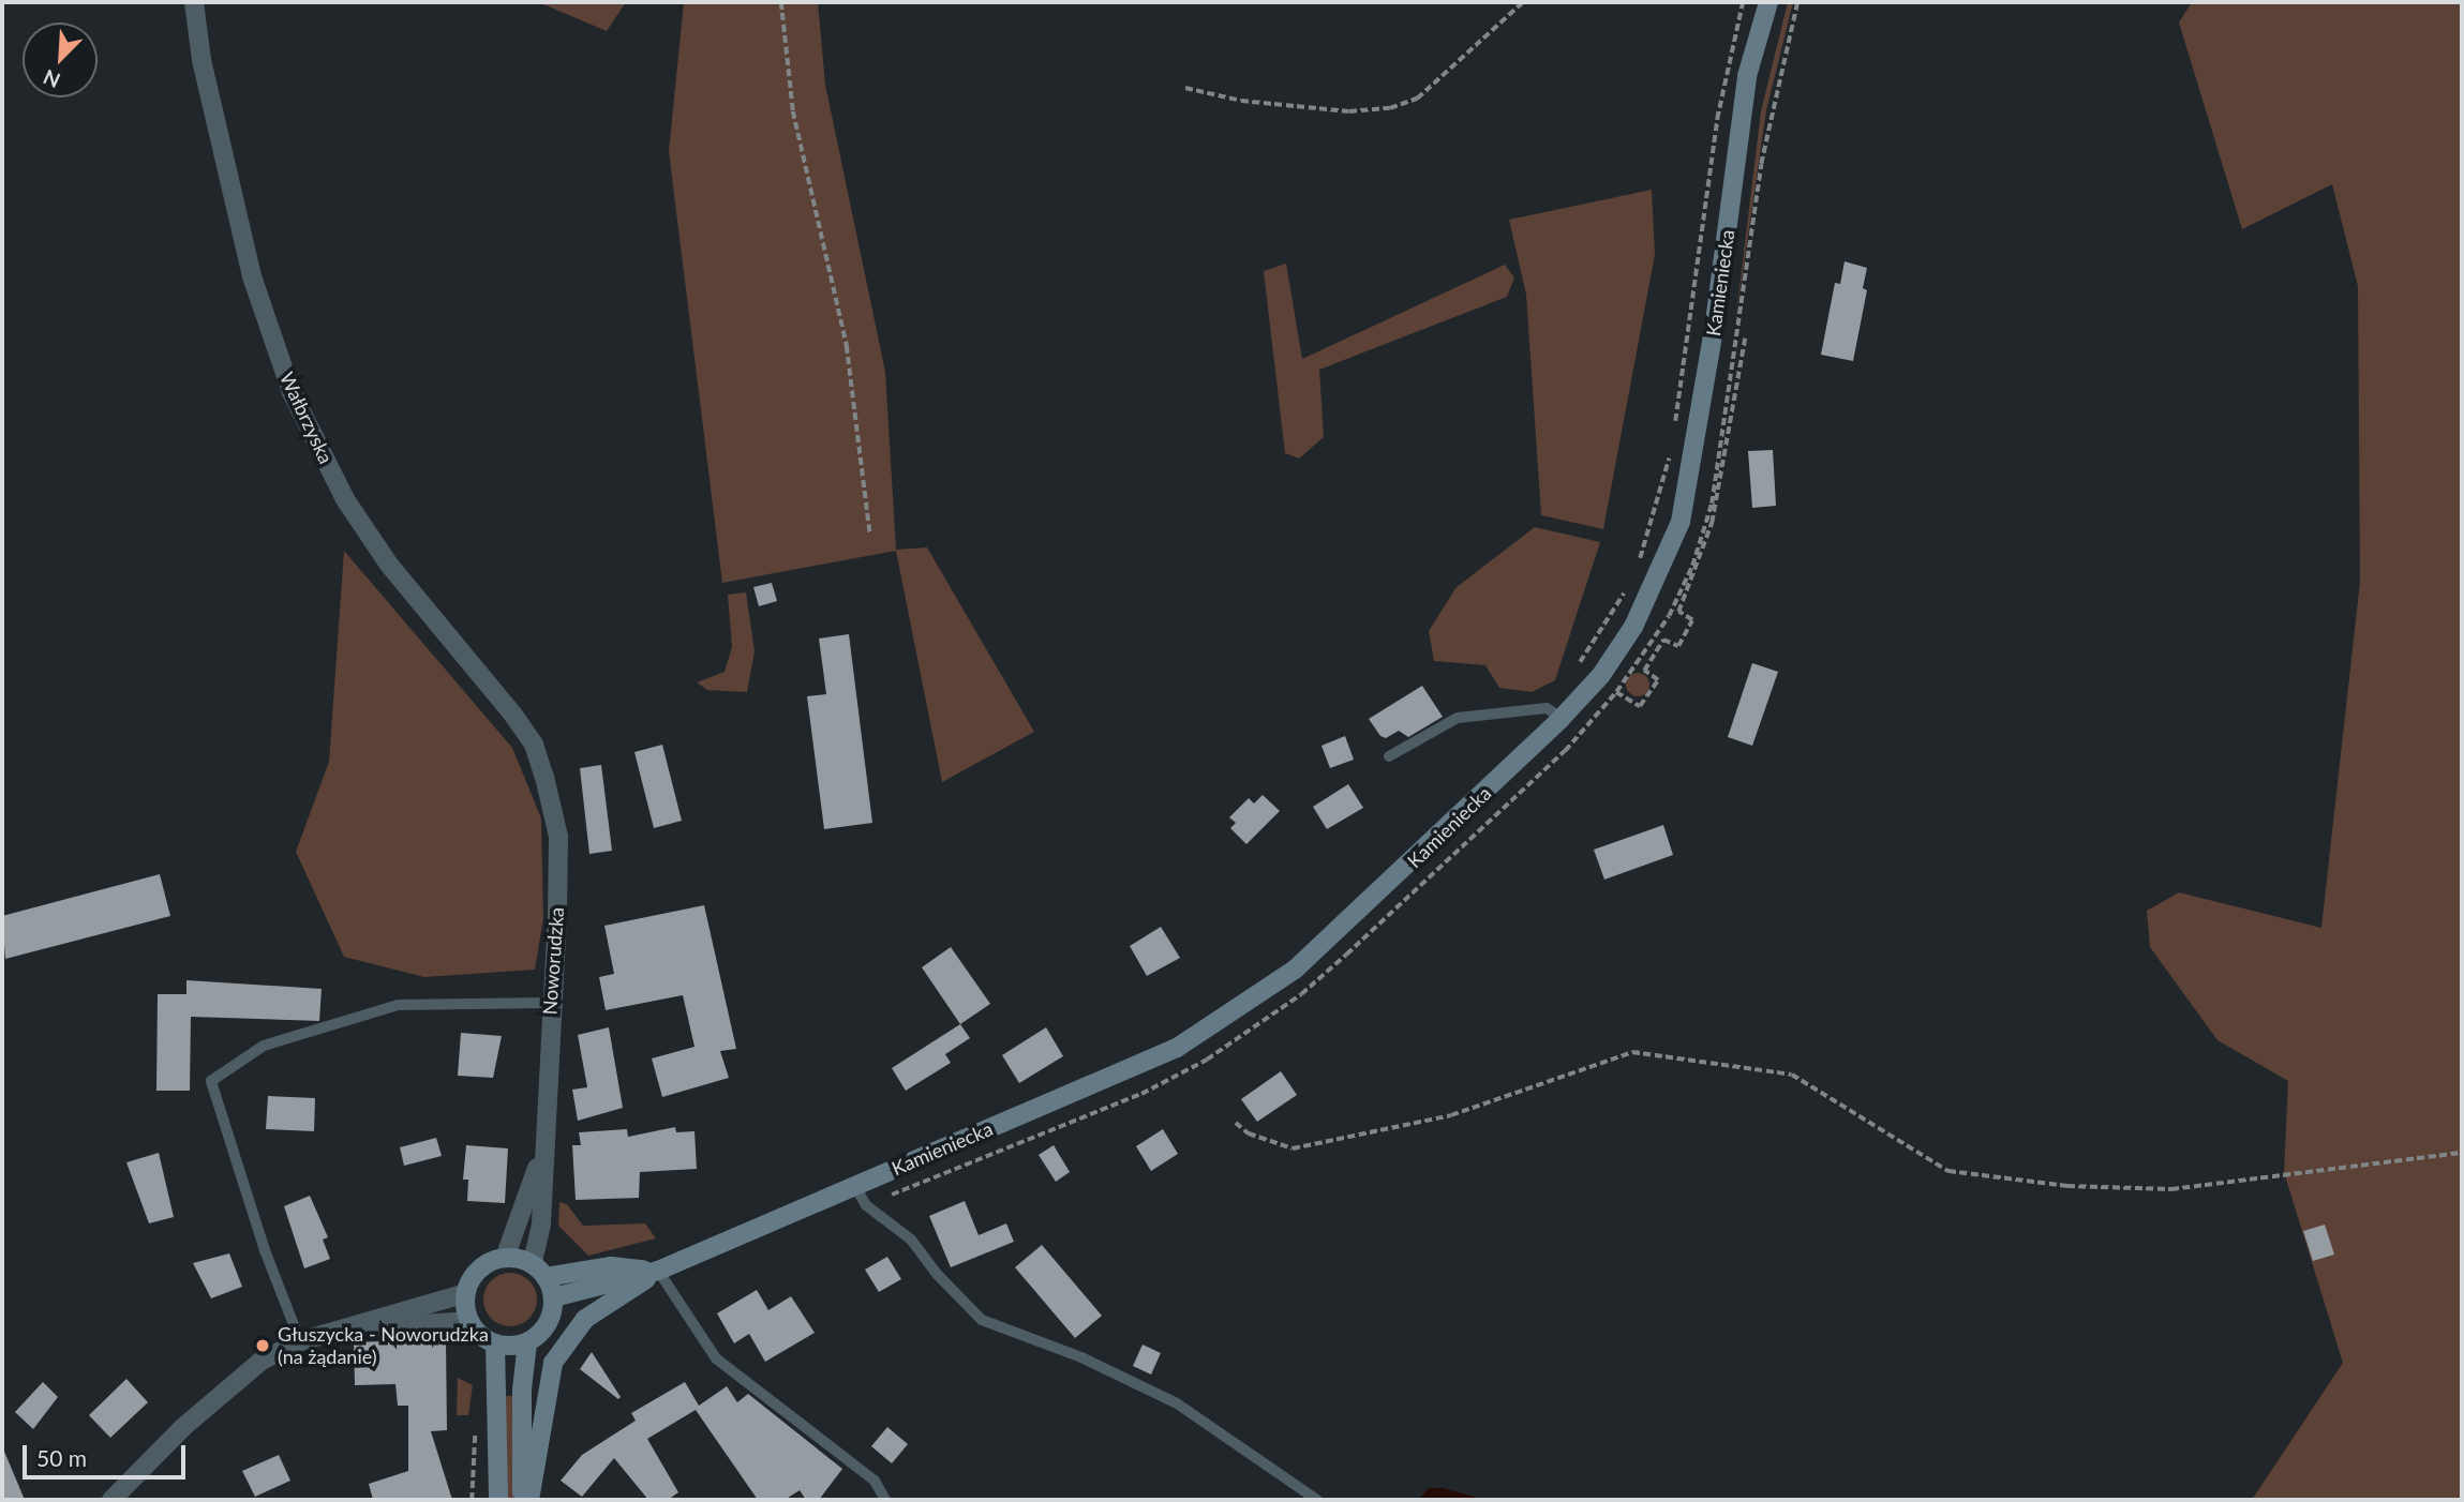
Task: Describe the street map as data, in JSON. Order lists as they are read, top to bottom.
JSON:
{
  "streets": {
    "main road": ["Kamieniecka"],
    "street": ["Wałbrzyska", "Noworudzka"]
  },
  "crossings": [
    ["Kamieniecka", "Noworudzka"],
    ["Wałbrzyska", "Noworudzka"]
  ],
  "places": ["Głuszycka - Noworudzka (na żądanie)"],
  "scale_bar": "50 m",
  "north": "bottom left"
}
